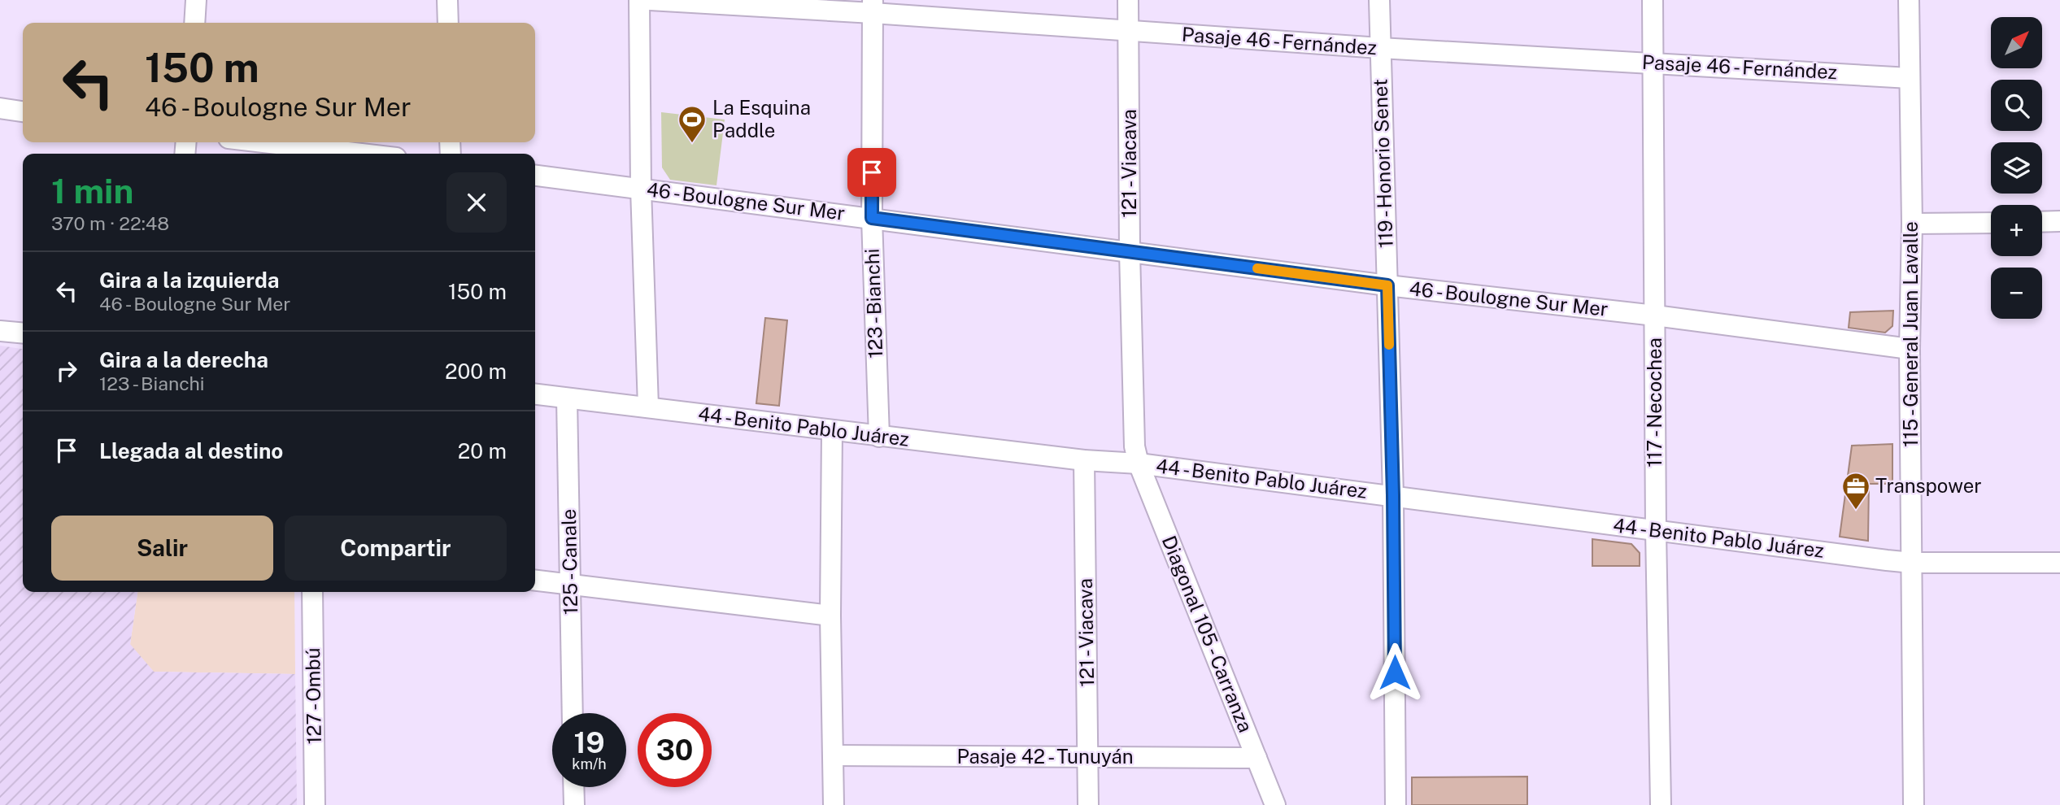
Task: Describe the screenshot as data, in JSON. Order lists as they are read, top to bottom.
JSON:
{
  "streets": {
    "street": [
      "Pasaje 46 - Fernández",
      "121 - Viacava",
      "119 - Honorio Senet",
      "46 - Boulogne Sur Mer",
      "123 - Bianchi",
      "115 - General Juan Lavalle",
      "117 - Necochea",
      "44 - Benito Pablo Juárez",
      "125 - Canale",
      "Diagonal 105 - Carranza",
      "127 - Ombú",
      "Pasaje 42 - Tunuyán"
    ]
  },
  "crossings": [
    ["Pasaje 46 - Fernández", "121 - Viacava"],
    ["Pasaje 46 - Fernández", "119 - Honorio Senet"],
    ["Pasaje 46 - Fernández", "123 - Bianchi"],
    ["Pasaje 46 - Fernández", "115 - General Juan Lavalle"],
    ["Pasaje 46 - Fernández", "117 - Necochea"],
    ["121 - Viacava", "46 - Boulogne Sur Mer"],
    ["121 - Viacava", "44 - Benito Pablo Juárez"],
    ["121 - Viacava", "Diagonal 105 - Carranza"],
    ["121 - Viacava", "Pasaje 42 - Tunuyán"],
    ["119 - Honorio Senet", "46 - Boulogne Sur Mer"],
    ["119 - Honorio Senet", "44 - Benito Pablo Juárez"],
    ["46 - Boulogne Sur Mer", "123 - Bianchi"],
    ["46 - Boulogne Sur Mer", "115 - General Juan Lavalle"],
    ["46 - Boulogne Sur Mer", "117 - Necochea"],
    ["123 - Bianchi", "44 - Benito Pablo Juárez"],
    ["115 - General Juan Lavalle", "44 - Benito Pablo Juárez"],
    ["117 - Necochea", "44 - Benito Pablo Juárez"],
    ["44 - Benito Pablo Juárez", "125 - Canale"],
    ["44 - Benito Pablo Juárez", "Diagonal 105 - Carranza"],
    ["Diagonal 105 - Carranza", "Pasaje 42 - Tunuyán"]
  ],
  "places": {
    "sports": ["La Esquina Paddle"],
    "office": ["Transpower"]
  },
  "north": "top right",
  "page": {
    "map_buttons": ["+", "−"],
    "turn": ["150 m", "46 - Boulogne Sur Mer"],
    "heading": ["1 min", "370 m · 22:48"],
    "list": [
      {
        "name": "Gira a la izquierda",
        "note": "46 - Boulogne Sur Mer",
        "value": "150 m"
      },
      {
        "name": "Gira a la derecha",
        "note": "123 - Bianchi",
        "value": "200 m"
      },
      {
        "name": "Llegada al destino",
        "value": "20 m"
      }
    ],
    "buttons": ["Salir", "Compartir"],
    "speed": "19 km/h",
    "limit": "30"
  }
}
